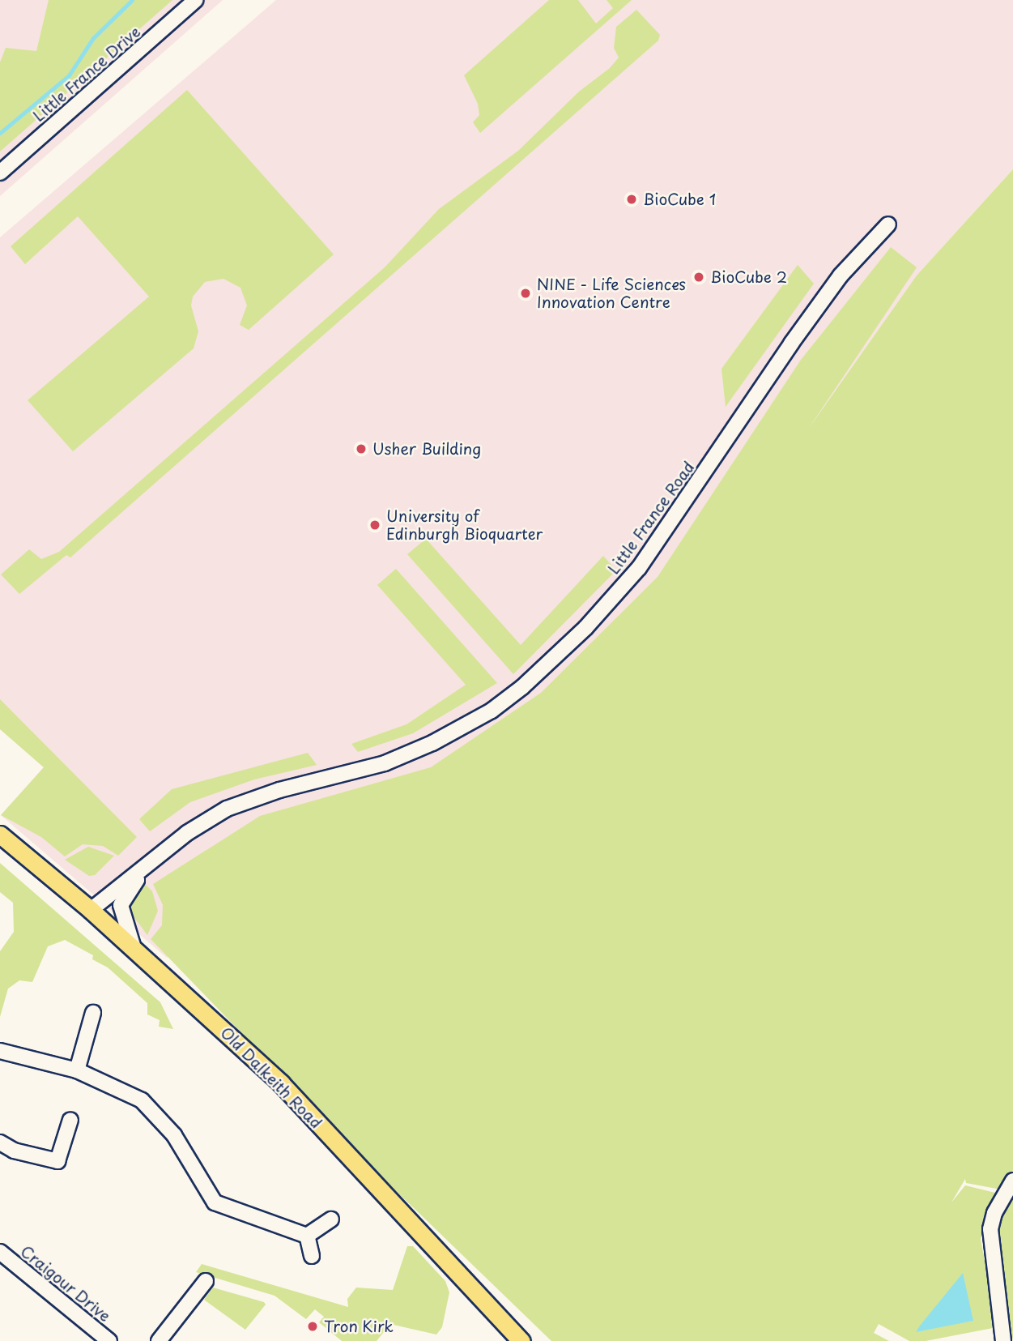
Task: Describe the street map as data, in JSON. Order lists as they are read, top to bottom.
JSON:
{
  "streets": {
    "main road": ["Old Dalkeith Road"],
    "street": ["Little France Drive", "Little France Road", "Craigour Drive"]
  },
  "crossings": [
    ["Little France Road", "Old Dalkeith Road"]
  ],
  "places": [
    "BioCube 1",
    "BioCube 2",
    "NINE - Life Sciences Innovation Centre",
    "Usher Building",
    "University of Edinburgh Bioquarter",
    "Tron Kirk"
  ]
}
